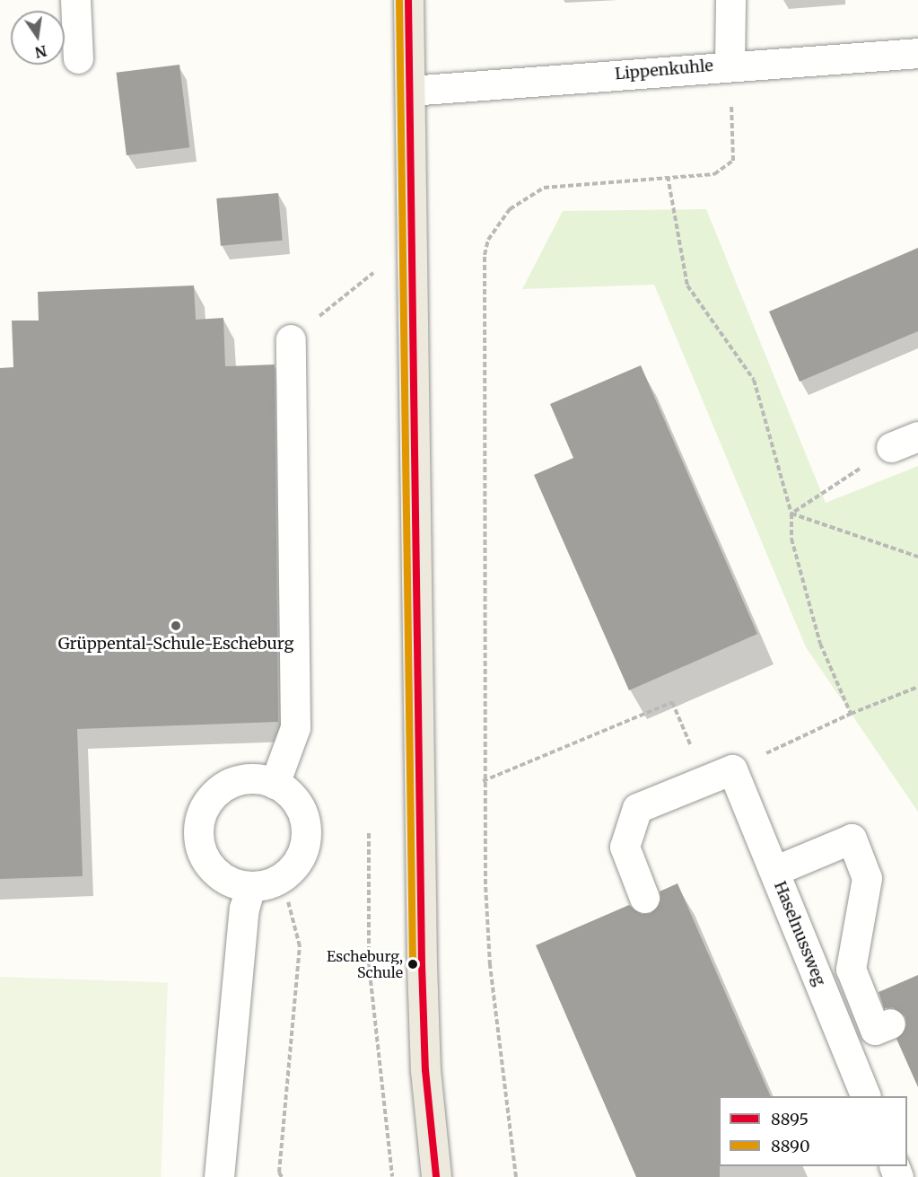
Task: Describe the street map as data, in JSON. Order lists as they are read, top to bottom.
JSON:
{
  "streets": {
    "street": ["Lippenkuhle", "Haselnussweg"]
  },
  "places": ["Grüppental-Schule-Escheburg", "Escheburg, Schule"],
  "lines": ["transit line 8895", "transit line 8890"],
  "legend": ["8895", "8890"],
  "north": "bottom"
}
